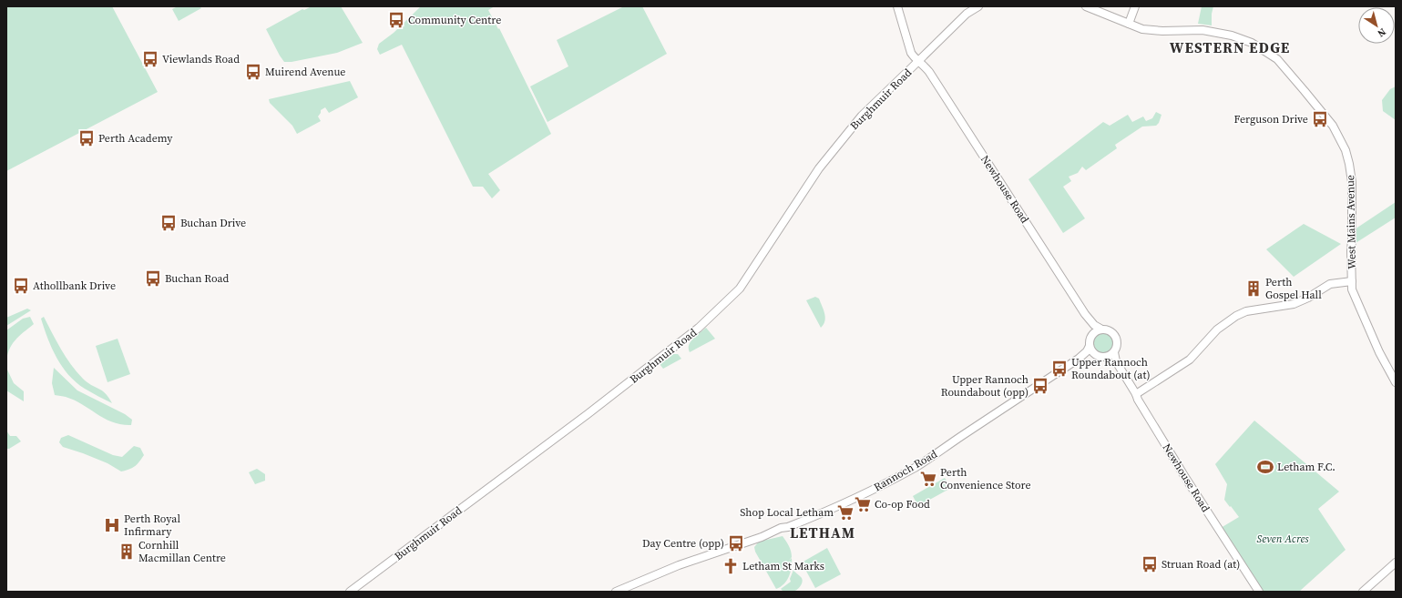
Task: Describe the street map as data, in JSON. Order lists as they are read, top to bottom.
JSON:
{
  "streets": {
    "street": [
      "Burghmuir Road",
      "Newhouse Road",
      "West Mains Avenue",
      "Rannoch Road"
    ]
  },
  "crossings": [
    ["Burghmuir Road", "Newhouse Road"],
    ["Newhouse Road", "Rannoch Road"]
  ],
  "districts": ["WESTERN EDGE", "LETHAM"],
  "parks": ["Seven Acres"],
  "places": {
    "bus stop": [
      "Community Centre",
      "Viewlands Road",
      "Muirend Avenue",
      "Ferguson Drive",
      "Perth Academy",
      "Buchan Drive",
      "Buchan Road",
      "Athollbank Drive",
      "Upper Rannoch Roundabout (at)",
      "Upper Rannoch Roundabout (opp)",
      "Day Centre (opp)",
      "Struan Road (at)"
    ],
    "building": ["Perth Gospel Hall", "Cornhill Macmillan Centre"],
    "sports": ["Letham F.C."],
    "supermarket": ["Perth Convenience Store", "Co-op Food", "Shop Local Letham"],
    "hospital": ["Perth Royal Infirmary"],
    "church": ["Letham St Marks"]
  },
  "north": "bottom right"
}
